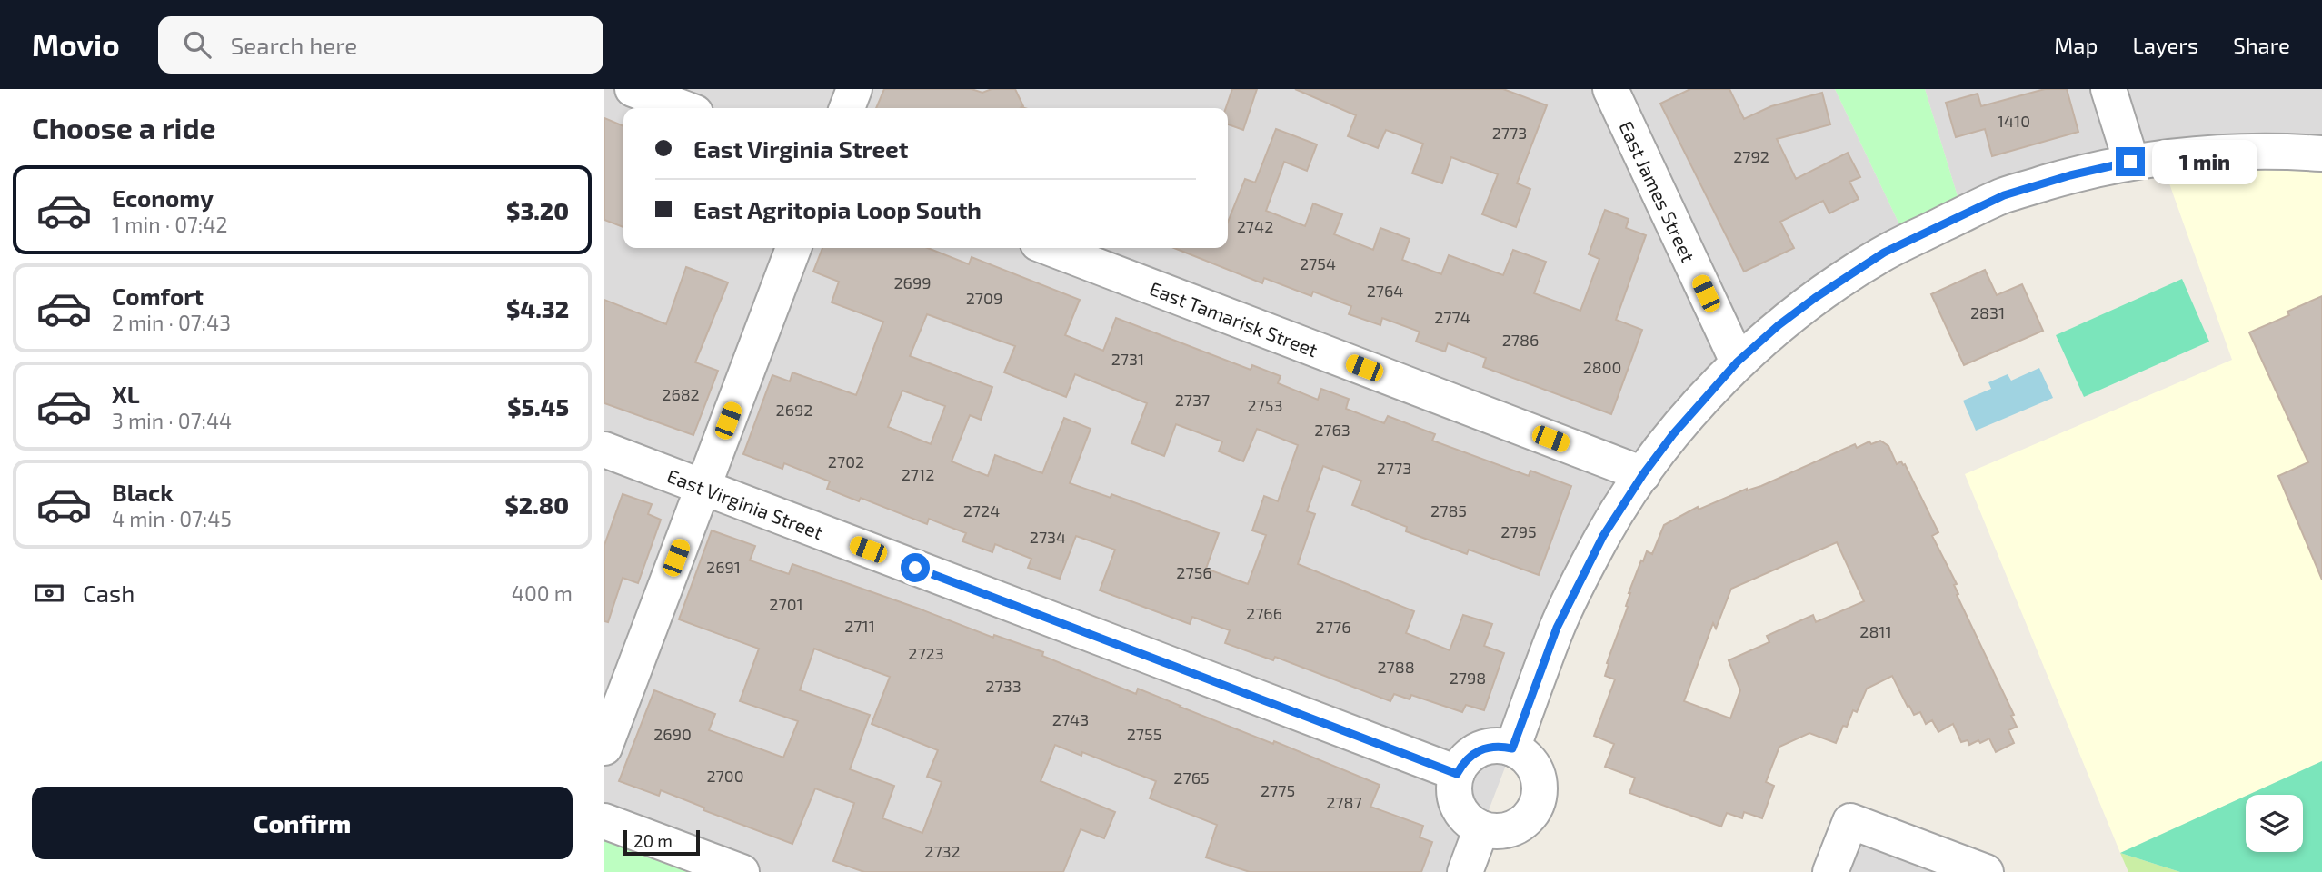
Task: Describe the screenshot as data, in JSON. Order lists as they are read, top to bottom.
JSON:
{
  "streets": {
    "street": ["East James Street", "East Tamarisk Street", "East Virginia Street"]
  },
  "house_numbers": [
    "1410",
    "2773",
    "2792",
    "2742",
    "2754",
    "2699",
    "2764",
    "2709",
    "2831",
    "2774",
    "2786",
    "2731",
    "2800",
    "2682",
    "2737",
    "2753",
    "2692",
    "2763",
    "2702",
    "2773",
    "2712",
    "2724",
    "2785",
    "2795",
    "2734",
    "2691",
    "2756",
    "2701",
    "2766",
    "2711",
    "2776",
    "2811",
    "2723",
    "2788",
    "2798",
    "2733",
    "2743",
    "2690",
    "2755",
    "2700",
    "2765",
    "2775",
    "2787",
    "2732"
  ],
  "scale_bar": "20 m",
  "page": {
    "header": "Movio",
    "search": "Search here",
    "nav": ["Map", "Layers", "Share"],
    "heading": "Choose a ride",
    "banner": ["East Virginia Street", "East Agritopia Loop South"],
    "bubble": "1 min",
    "list": [
      {
        "name": "Economy",
        "note": "1 min · 07:42",
        "value": "$3.20"
      },
      {
        "name": "Comfort",
        "note": "2 min · 07:43",
        "value": "$4.32"
      },
      {
        "name": "XL",
        "note": "3 min · 07:44",
        "value": "$5.45"
      },
      {
        "name": "Black",
        "note": "4 min · 07:45",
        "value": "$2.80"
      }
    ],
    "pay": ["Cash", "400 m"],
    "buttons": "Confirm",
    "scale": "20 m"
  }
}
